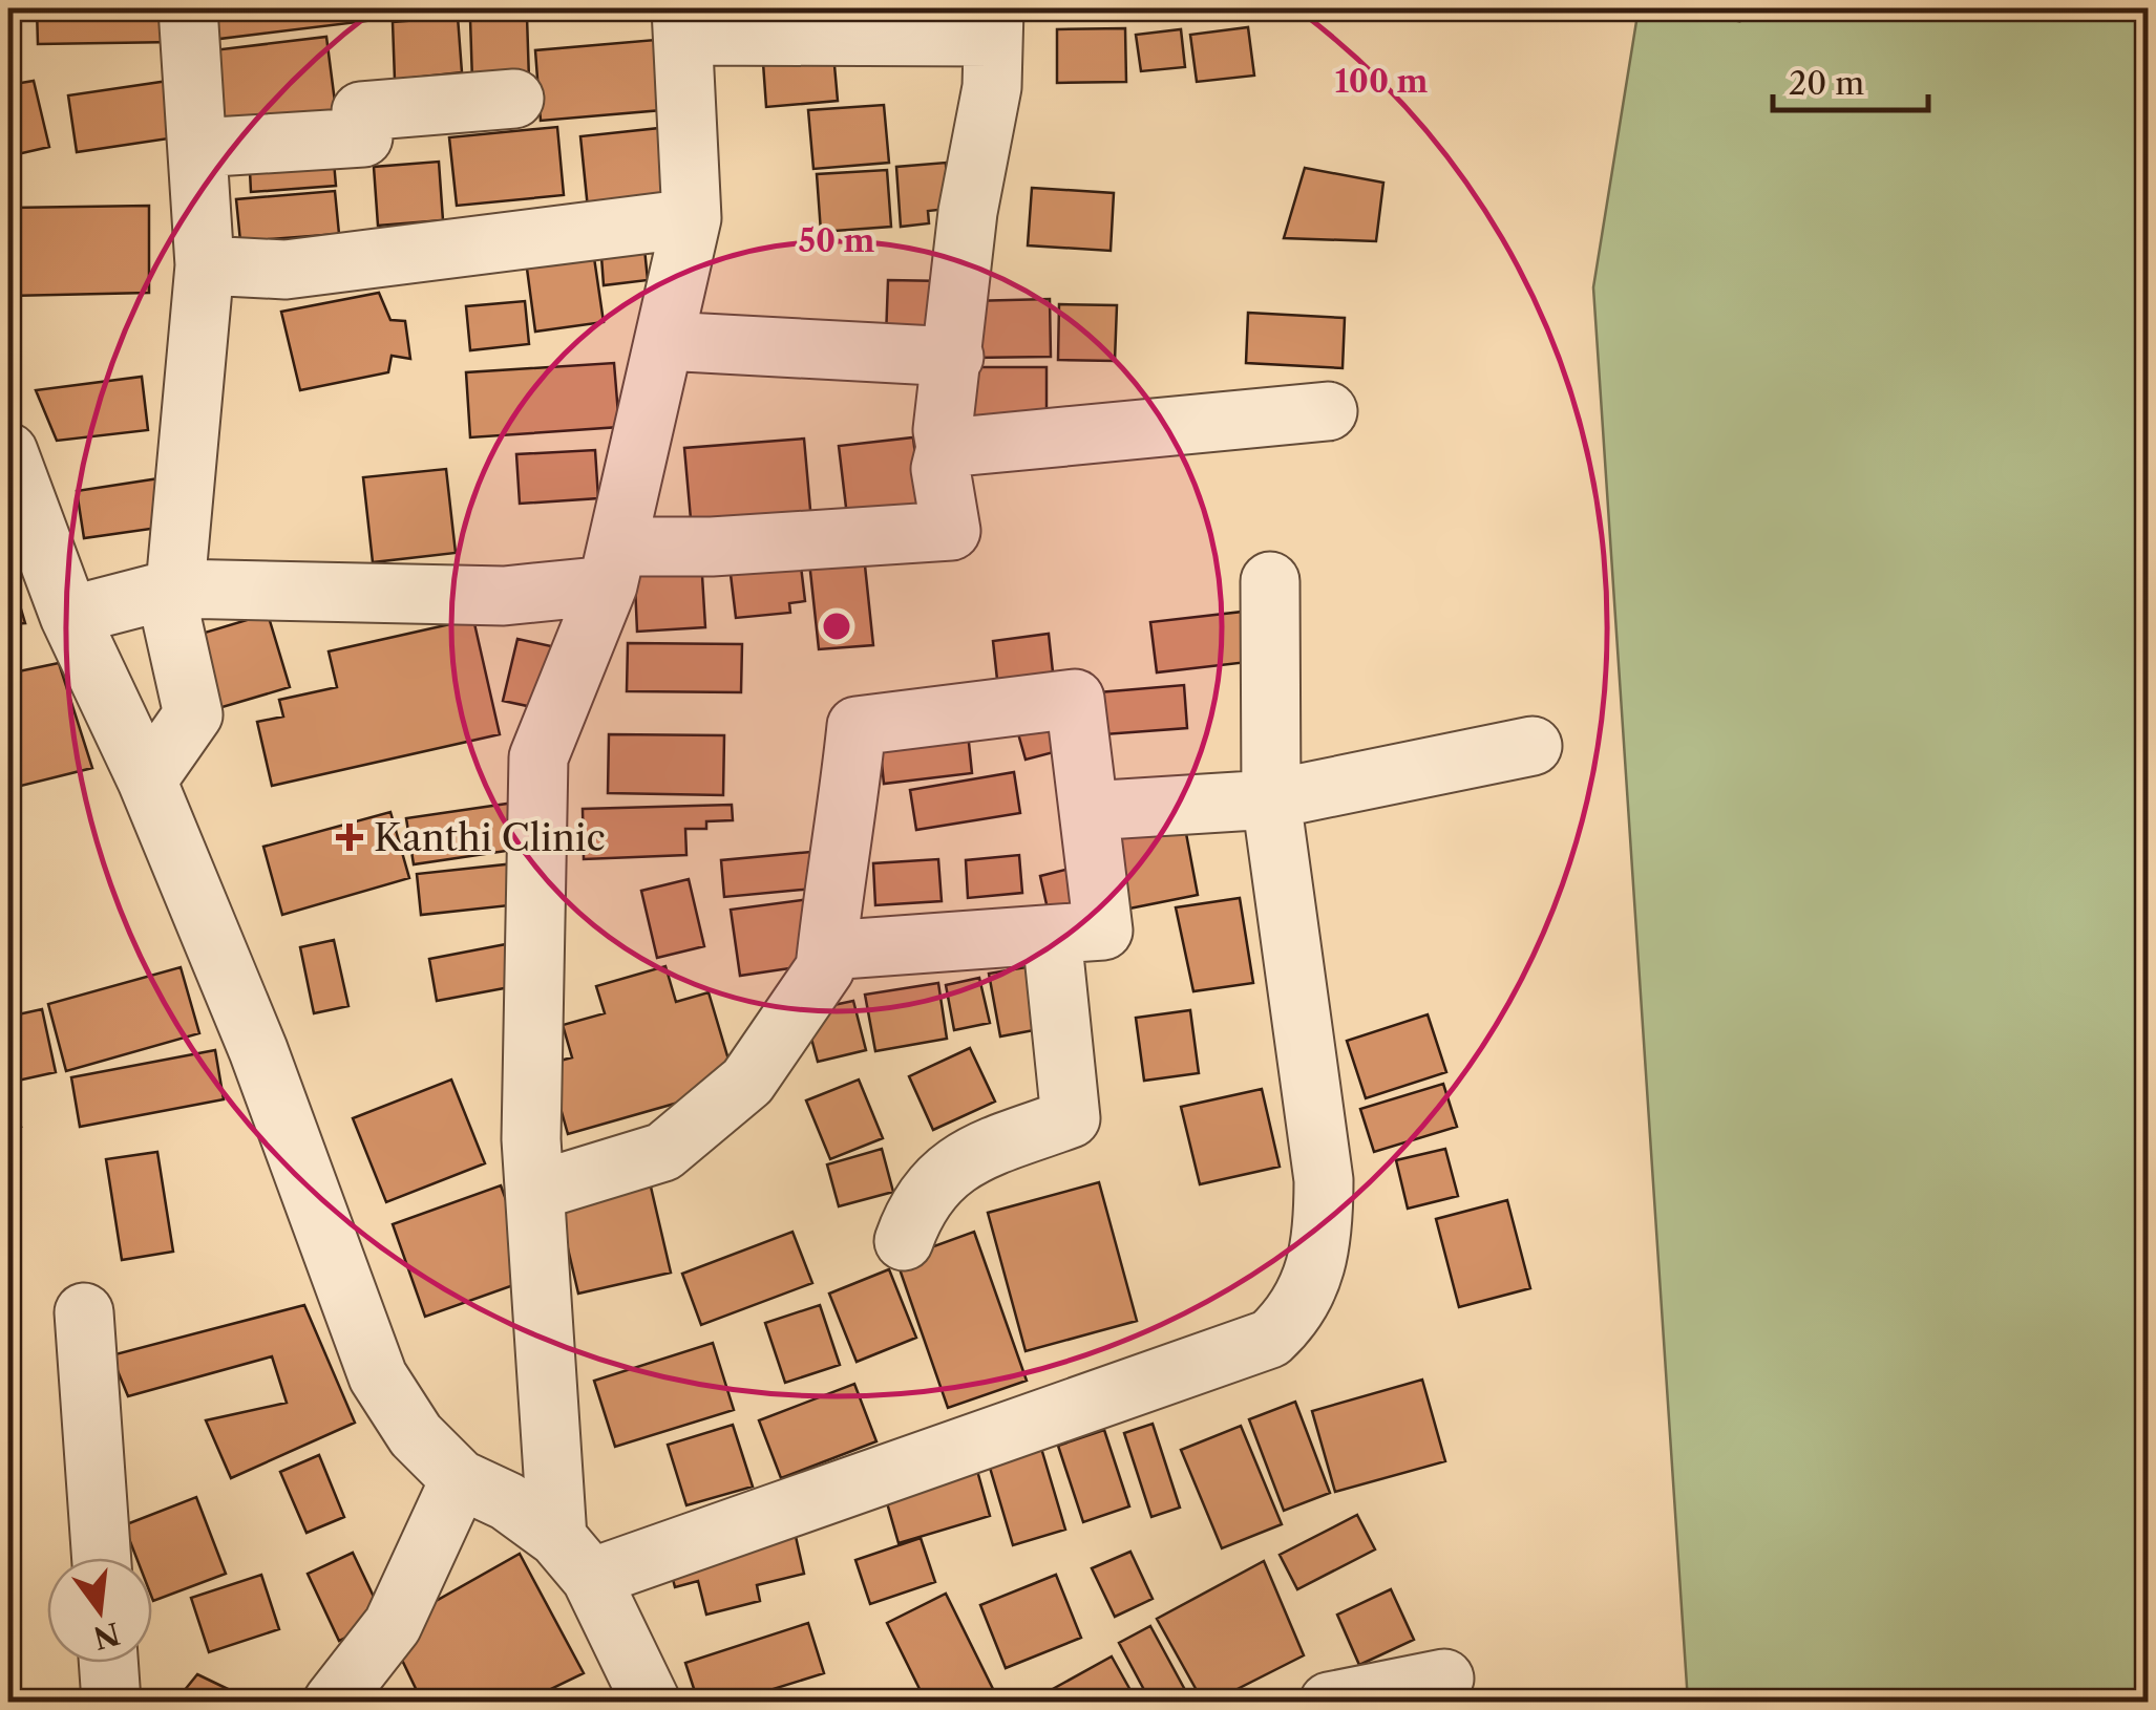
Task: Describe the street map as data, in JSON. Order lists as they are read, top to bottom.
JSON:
{
  "places": {
    "health": ["Kanthi Clinic"]
  },
  "scale_bar": "20 m",
  "north": "bottom",
  "rings": ["100 m", "50 m"]
}
